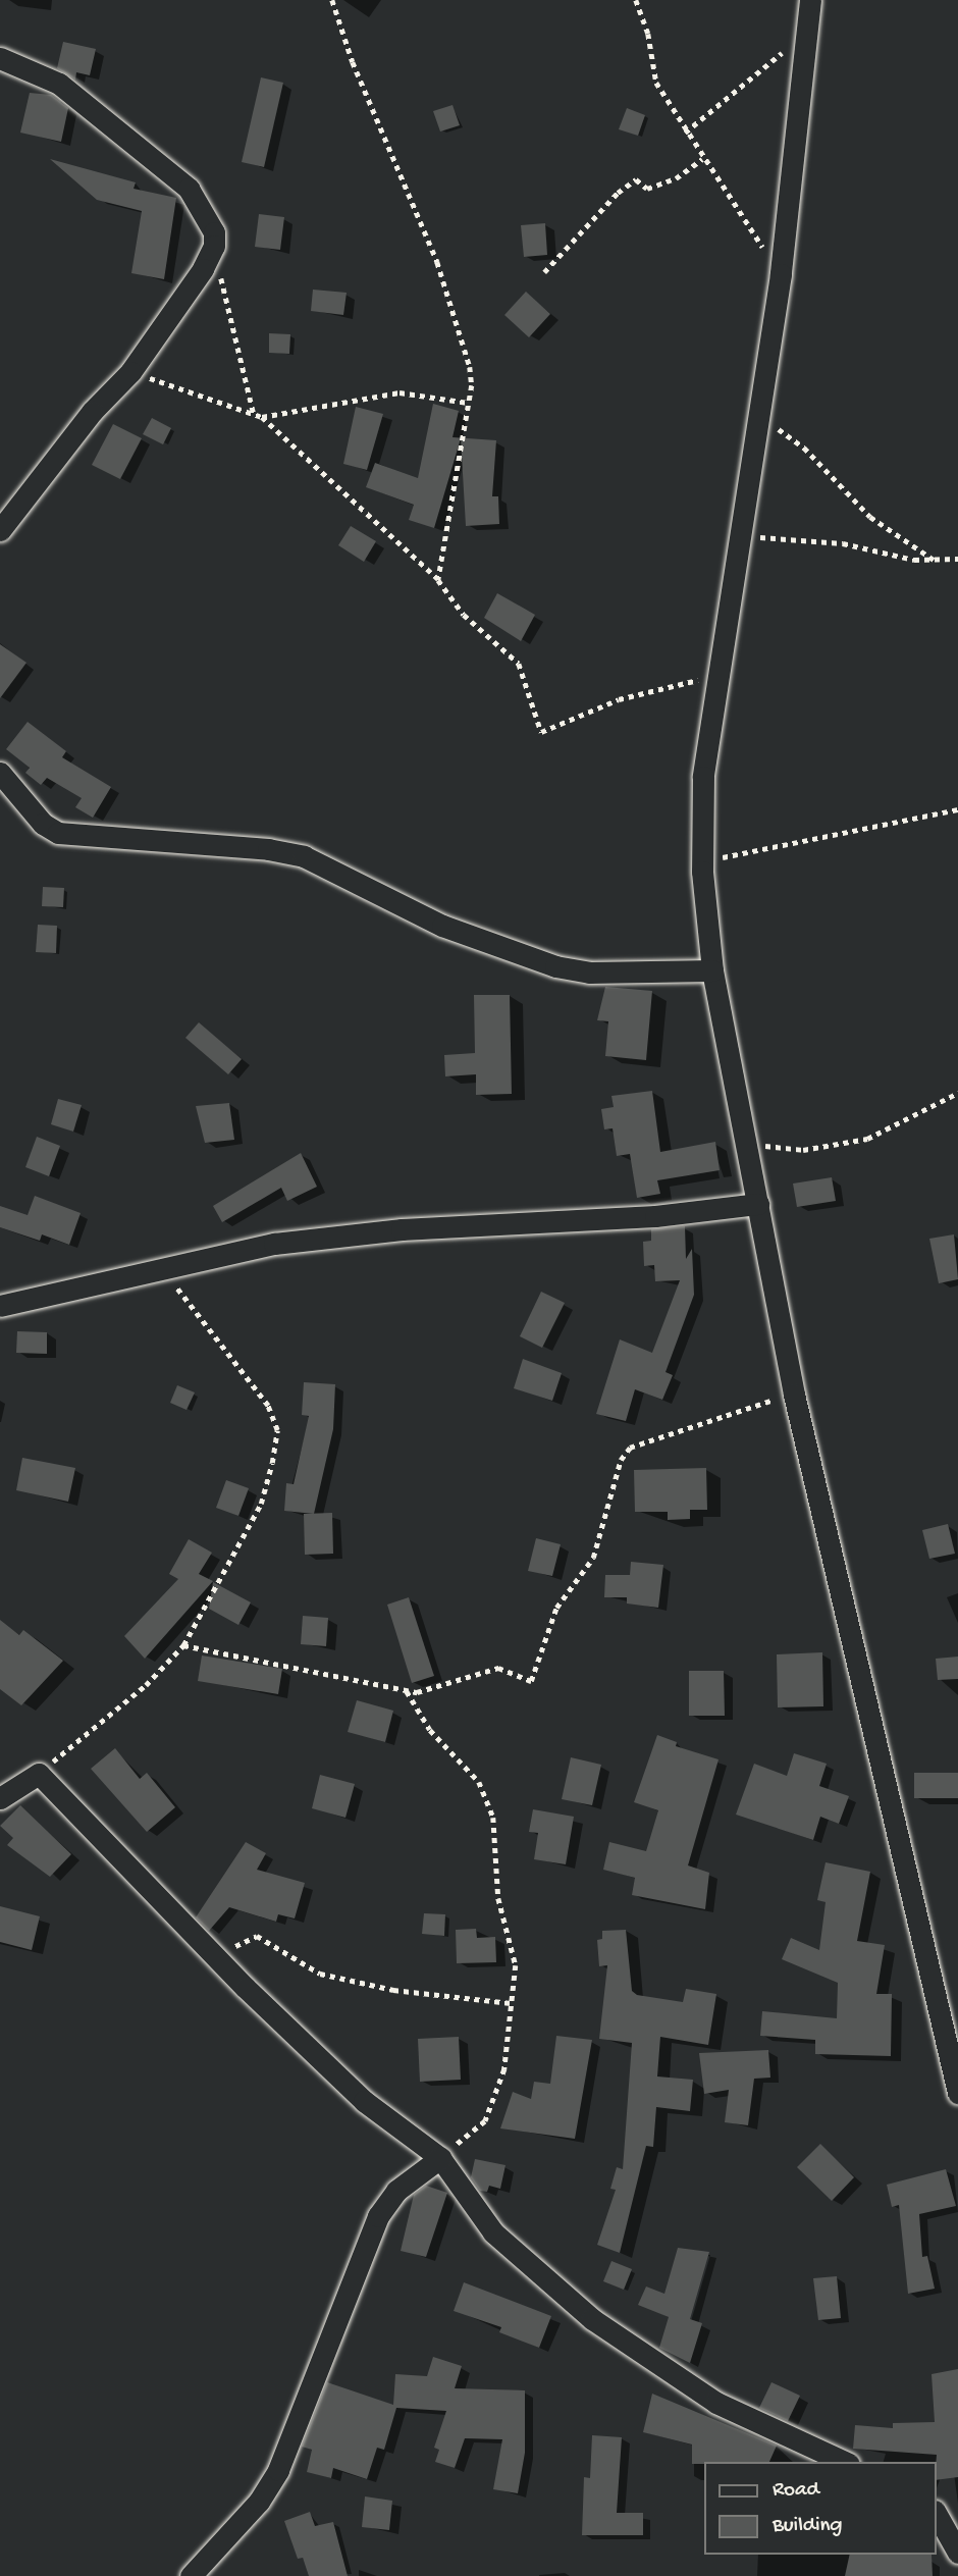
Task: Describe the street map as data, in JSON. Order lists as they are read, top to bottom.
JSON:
{
  "legend": ["Road", "Building"]
}
